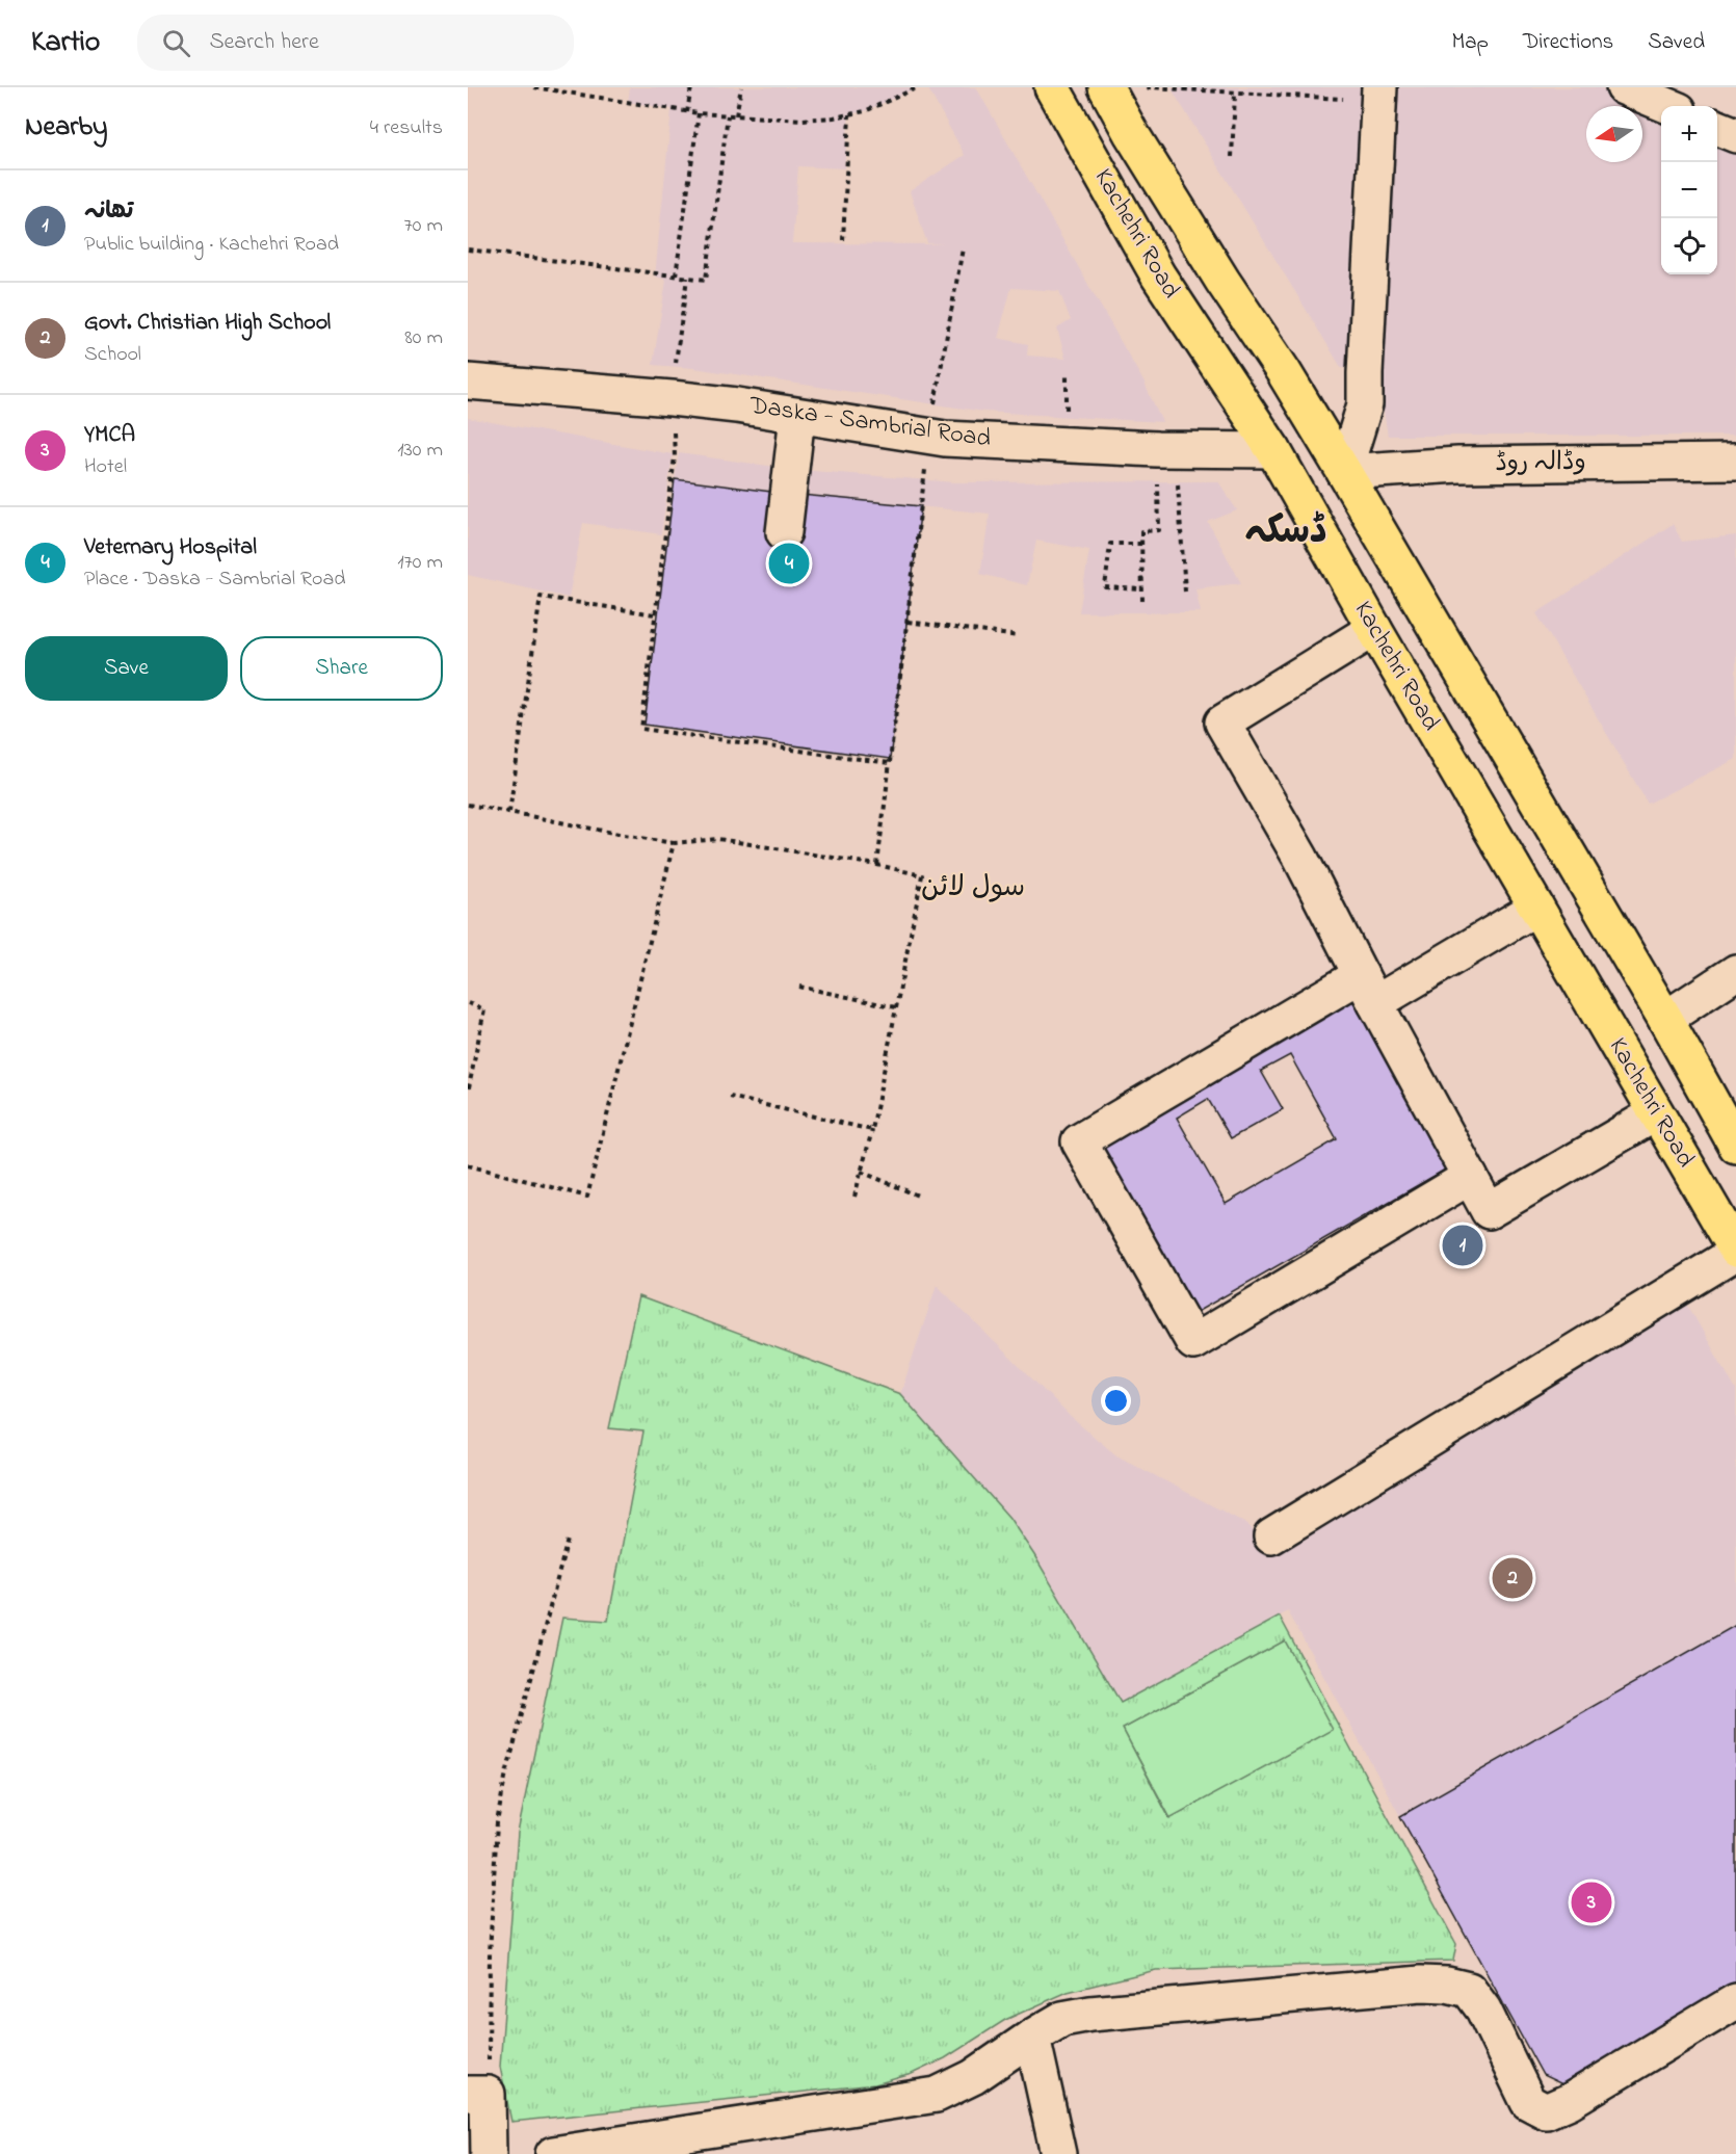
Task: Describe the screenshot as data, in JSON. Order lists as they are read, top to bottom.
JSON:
{
  "streets": {
    "main road": ["Kachehri Road"],
    "street": ["Daska - Sambrial Road", "وڈالہ روڈ"]
  },
  "crossings": [
    ["Kachehri Road", "Daska - Sambrial Road"],
    ["Kachehri Road", "وڈالہ روڈ"]
  ],
  "districts": ["ڈسکہ", "سول لائن"],
  "north": "left",
  "page": {
    "header": "Kartio",
    "search": "Search here",
    "nav": ["Map", "Directions", "Saved"],
    "heading": ["Nearby", "4 results"],
    "map_buttons": ["+", "−"],
    "list": [
      {
        "mark": "1",
        "name": "تھانہ",
        "note": "Public building · Kachehri Road",
        "value": "70 m"
      },
      {
        "mark": "2",
        "name": "Govt. Christian High School",
        "note": "School",
        "value": "80 m"
      },
      {
        "mark": "3",
        "name": "YMCA",
        "note": "Hotel",
        "value": "130 m"
      },
      {
        "mark": "4",
        "name": "Veternary Hospital",
        "note": "Place · Daska - Sambrial Road",
        "value": "170 m"
      }
    ],
    "pins": [
      "4",
      "1",
      "2",
      "3"
    ],
    "buttons": ["Save", "Share"]
  }
}
